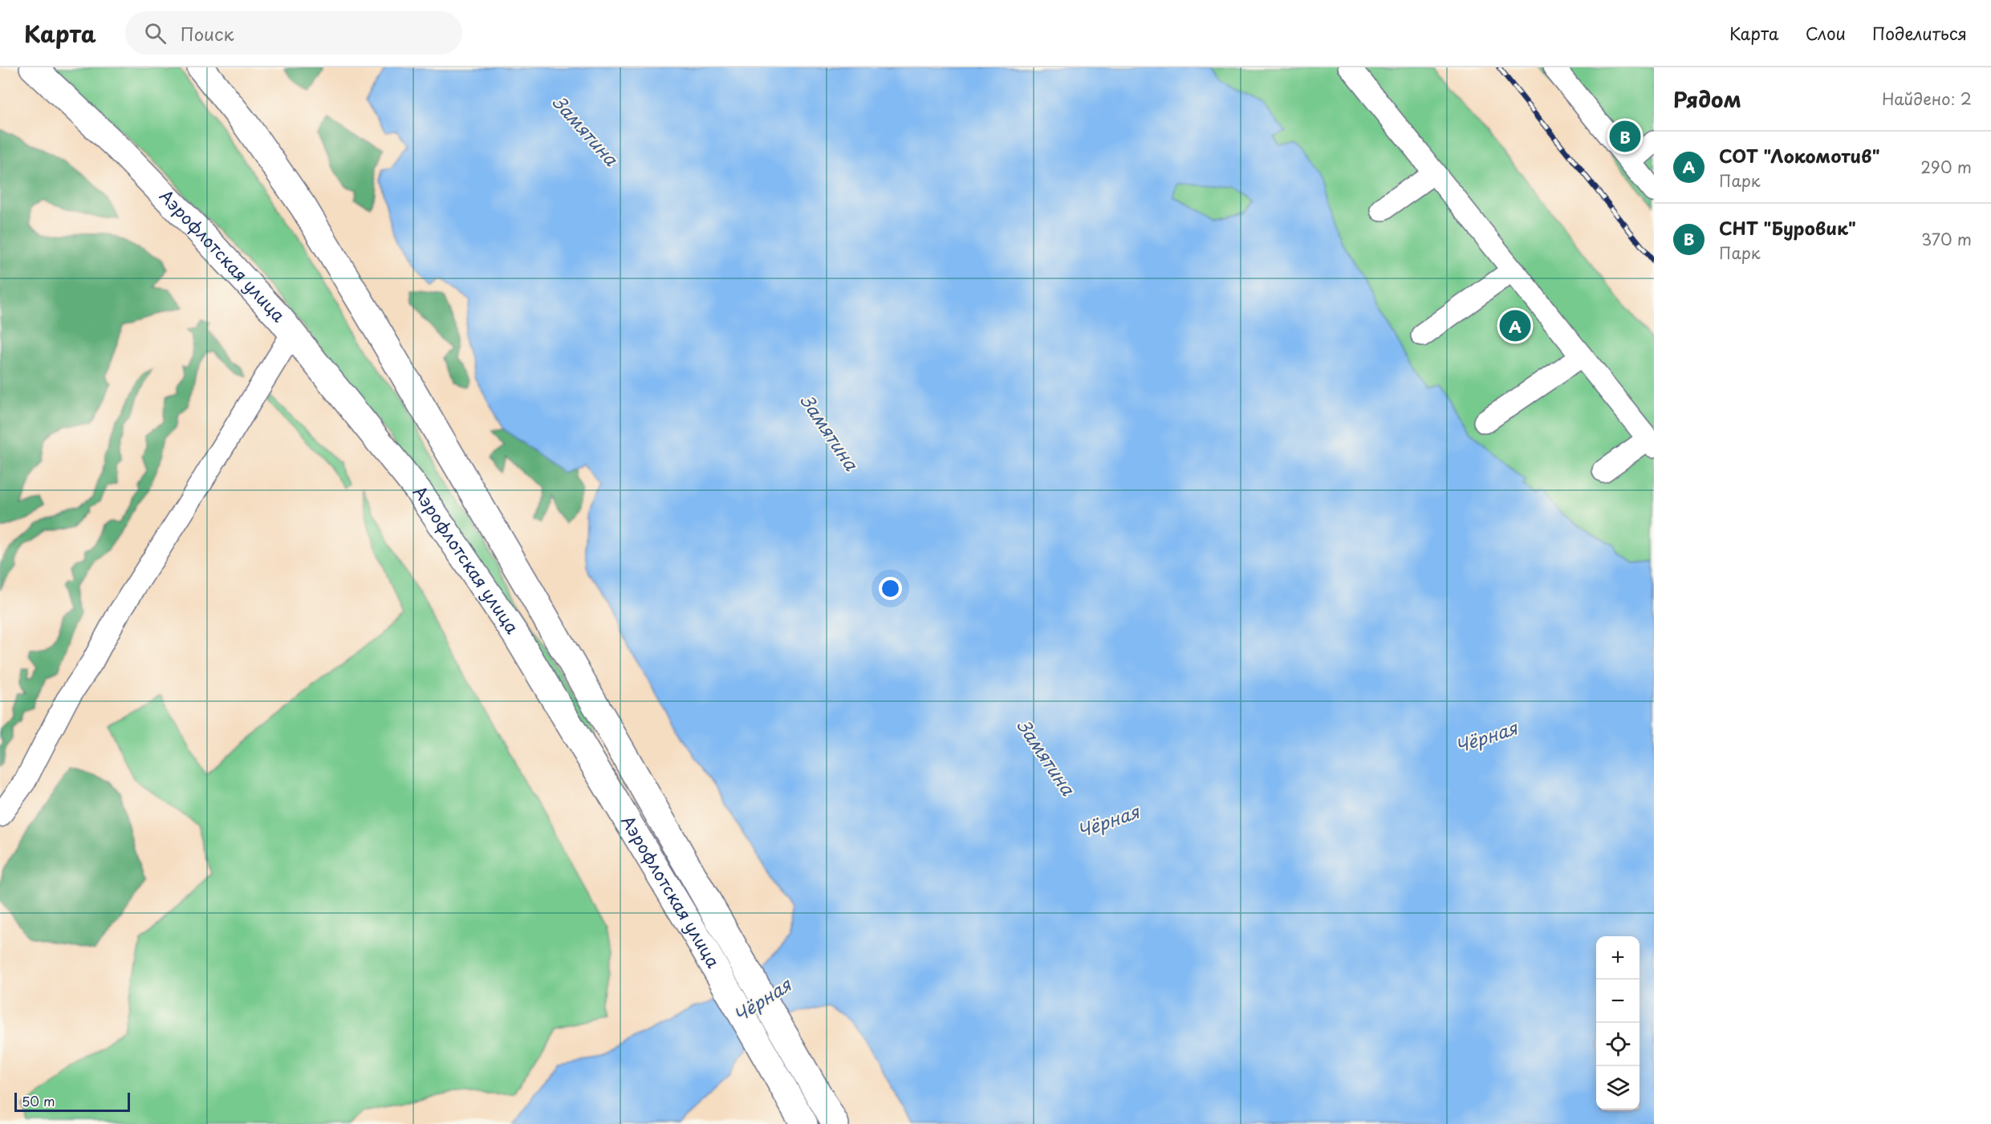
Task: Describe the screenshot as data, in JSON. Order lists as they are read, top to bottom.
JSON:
{
  "streets": {
    "main road": ["Аэрофлотская улица"]
  },
  "water": ["Замятина", "Чёрная"],
  "scale_bar": "50 m",
  "page": {
    "header": "Карта",
    "search": "Поиск",
    "nav": ["Карта", "Слои", "Поделиться"],
    "heading": ["Рядом", "Найдено: 2"],
    "pins": ["B", "A"],
    "list": [
      {
        "mark": "A",
        "name": "СОТ \"Локомотив\"",
        "note": "Парк",
        "value": "290 m"
      },
      {
        "mark": "B",
        "name": "СНТ \"Буровик\"",
        "note": "Парк",
        "value": "370 m"
      }
    ],
    "map_buttons": ["+", "−"],
    "scale": "50 m"
  }
}
